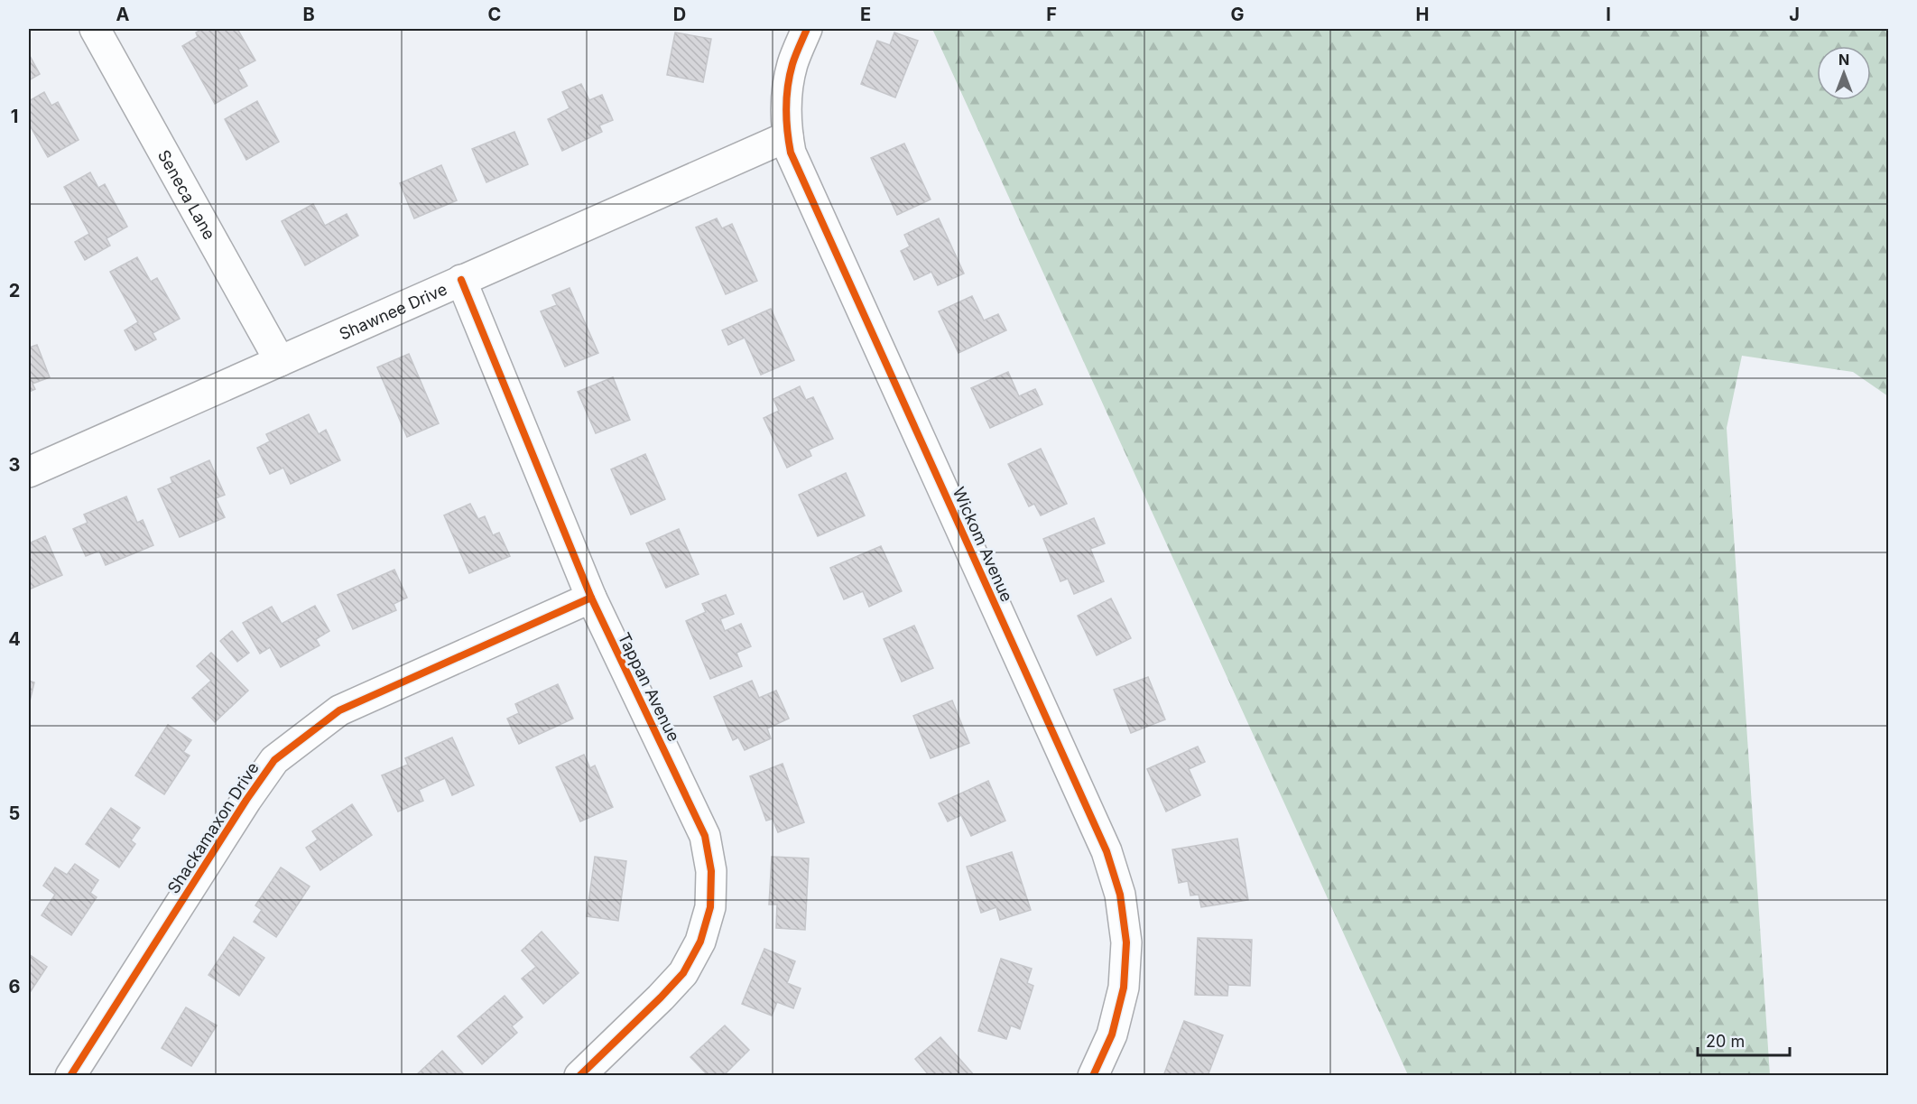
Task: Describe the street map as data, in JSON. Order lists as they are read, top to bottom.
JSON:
{
  "streets": {
    "street": [
      "Seneca Lane",
      "Shawnee Drive",
      "Wickom Avenue",
      "Tappan Avenue",
      "Shackamaxon Drive"
    ]
  },
  "crossings": [
    ["Seneca Lane", "Shawnee Drive"],
    ["Shawnee Drive", "Wickom Avenue"],
    ["Shawnee Drive", "Tappan Avenue"],
    ["Tappan Avenue", "Shackamaxon Drive"]
  ],
  "scale_bar": "20 m",
  "north": "top",
  "grid": {
    "columns": [
      "A",
      "B",
      "C",
      "D",
      "E",
      "F",
      "G",
      "H",
      "I",
      "J"
    ],
    "rows": [
      "1",
      "2",
      "3",
      "4",
      "5",
      "6"
    ]
  }
}
